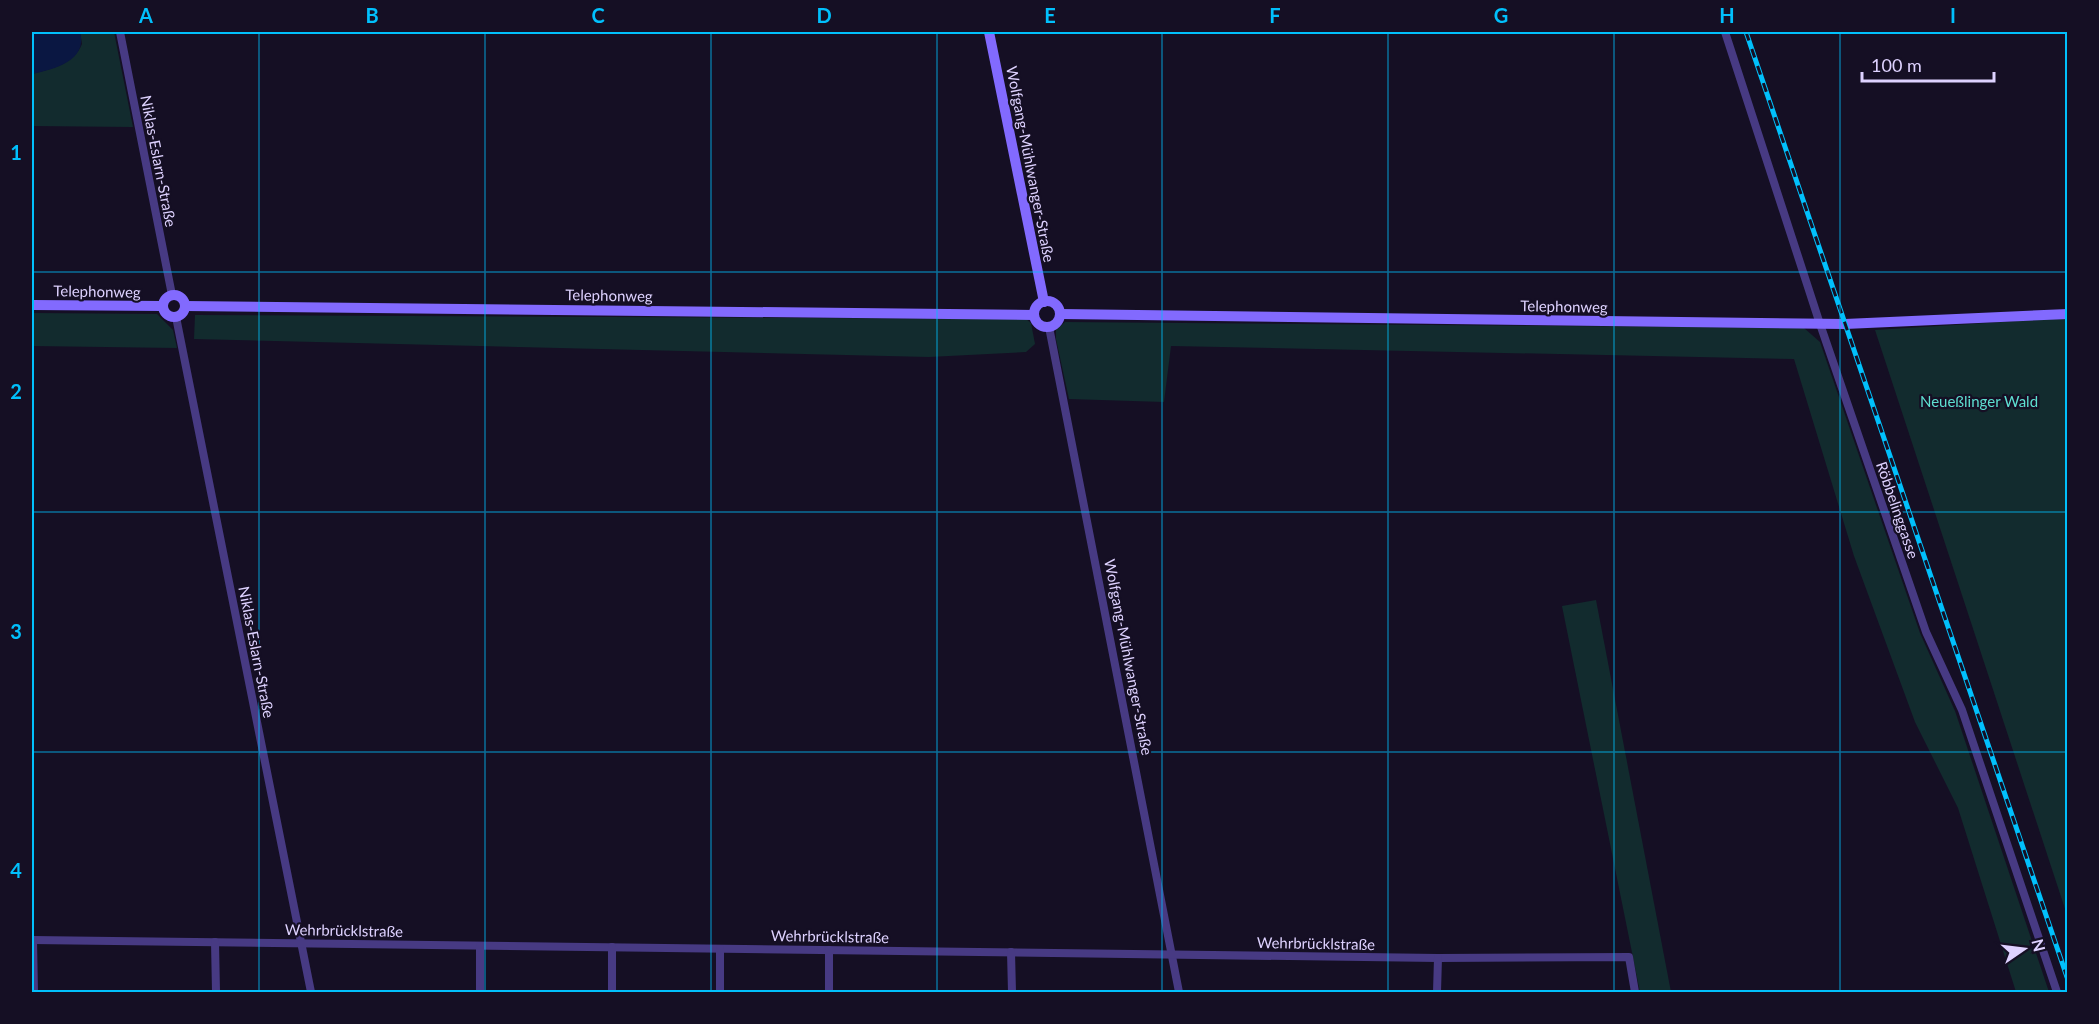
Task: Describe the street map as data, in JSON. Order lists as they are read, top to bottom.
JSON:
{
  "streets": {
    "street": [
      "Niklas-Eslarn-Straße",
      "Wolfgang-Mühlwanger-Straße",
      "Telephonweg",
      "Röbbelinggasse",
      "Wehrbrücklstraße"
    ]
  },
  "crossings": [
    ["Niklas-Eslarn-Straße", "Telephonweg"],
    ["Niklas-Eslarn-Straße", "Wehrbrücklstraße"],
    ["Wolfgang-Mühlwanger-Straße", "Telephonweg"],
    ["Wolfgang-Mühlwanger-Straße", "Wehrbrücklstraße"],
    ["Telephonweg", "Röbbelinggasse"]
  ],
  "parks": ["Neueßlinger Wald"],
  "scale_bar": "100 m",
  "north": "right",
  "grid": {
    "columns": [
      "A",
      "B",
      "C",
      "D",
      "E",
      "F",
      "G",
      "H",
      "I"
    ],
    "rows": [
      "1",
      "2",
      "3",
      "4"
    ]
  }
}
